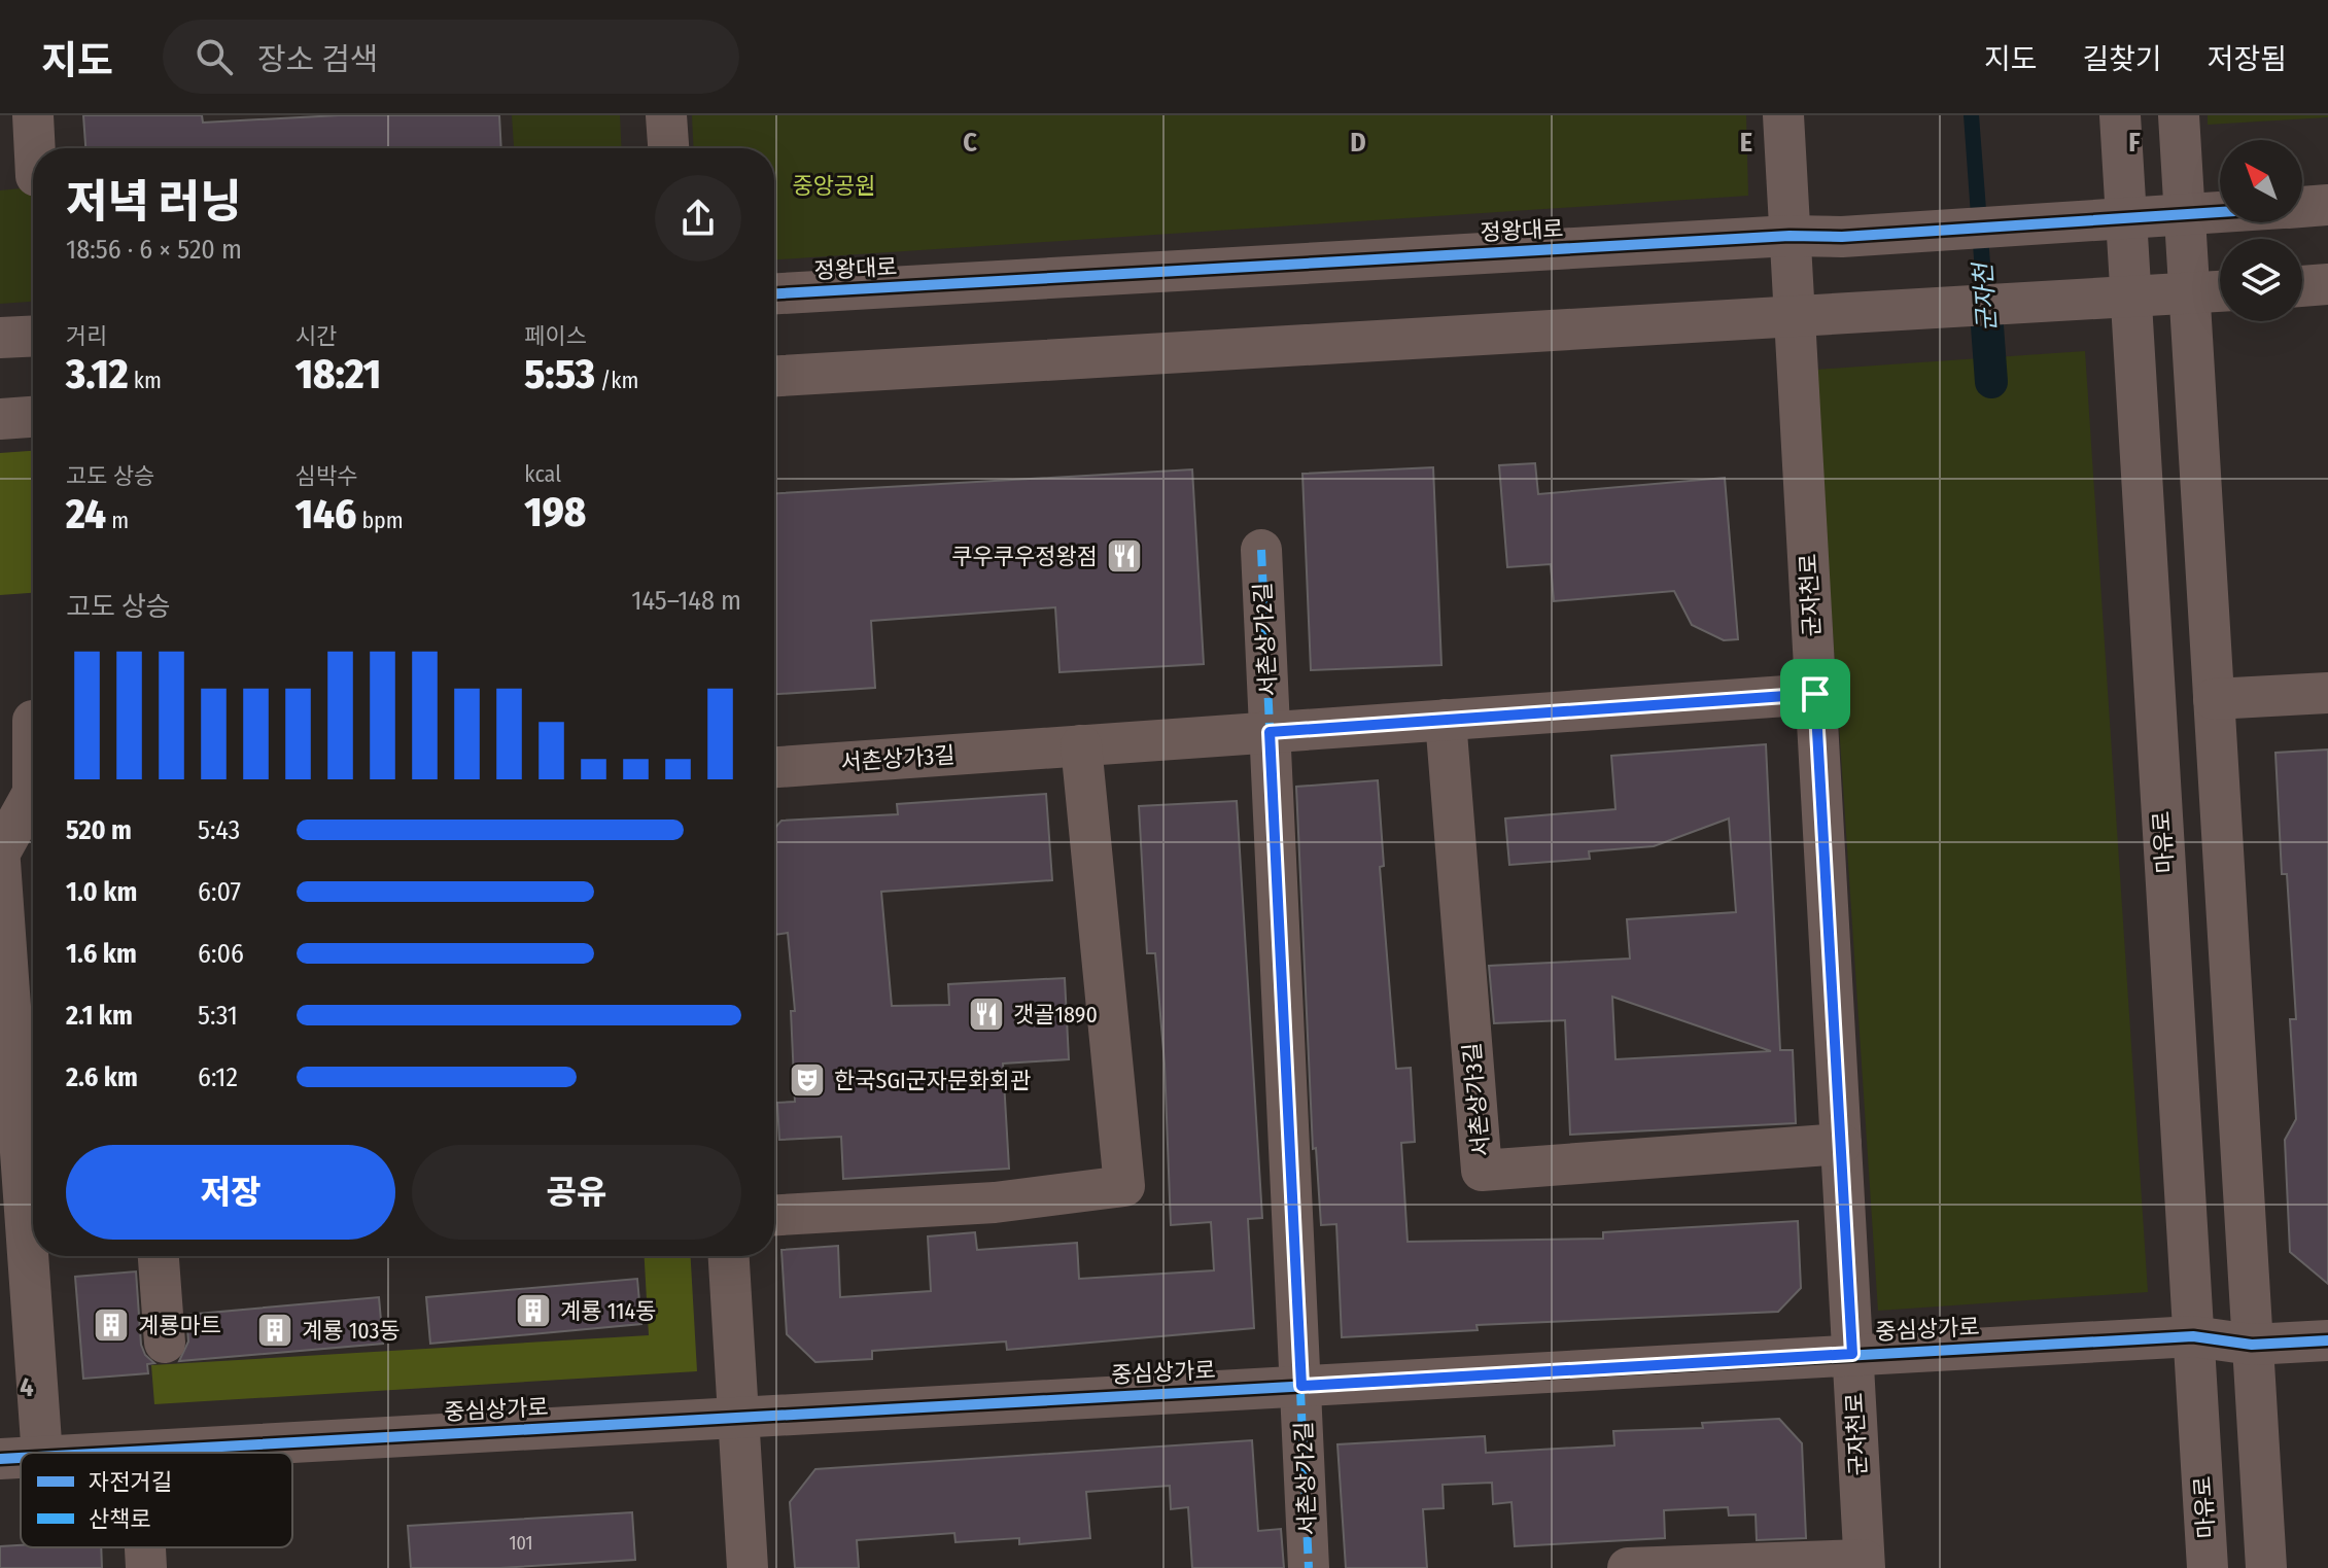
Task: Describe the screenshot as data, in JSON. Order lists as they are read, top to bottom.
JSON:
{
  "streets": {
    "street": [
      "정왕대로",
      "군자천로",
      "서촌상가2길",
      "서촌상가3길",
      "마유로",
      "중심상가로"
    ]
  },
  "crossings": [
    ["정왕대로", "군자천로"],
    ["정왕대로", "마유로"],
    ["군자천로", "서촌상가3길"],
    ["군자천로", "중심상가로"],
    ["서촌상가2길", "서촌상가3길"],
    ["서촌상가2길", "중심상가로"],
    ["마유로", "중심상가로"]
  ],
  "water": ["군자천"],
  "parks": ["중앙공원"],
  "places": {
    "restaurant": ["쿠우쿠우정왕점", "갯골1890"],
    "theatre": ["한국SGI군자문화회관"],
    "building": ["계룡 114동", "계룡마트", "계룡 103동"]
  },
  "house_numbers": ["101"],
  "legend": ["자전거길", "산책로"],
  "north": "top left",
  "page": {
    "header": "지도",
    "search": "장소 검색",
    "nav": ["지도", "길찾기", "저장됨"],
    "heading": ["저녁 러닝", "18:56 · 6 × 520 m"],
    "stats": [
      ["거리", "3.12 km"],
      ["시간", "18:21"],
      ["페이스", "5:53 /km"],
      ["고도 상승", "24 m"],
      ["심박수", "146 bpm"],
      ["kcal", "198"]
    ],
    "chart": ["고도 상승", "145–148 m"],
    "list": [
      {
        "name": "520 m",
        "note": "5:43"
      },
      {
        "name": "1.0 km",
        "note": "6:07"
      },
      {
        "name": "1.6 km",
        "note": "6:06"
      },
      {
        "name": "2.1 km",
        "note": "5:31"
      },
      {
        "name": "2.6 km",
        "note": "6:12"
      }
    ],
    "buttons": ["저장", "공유"]
  },
  "grid": {
    "columns": [
      "C",
      "D",
      "E",
      "F"
    ],
    "rows": ["4"]
  }
}
